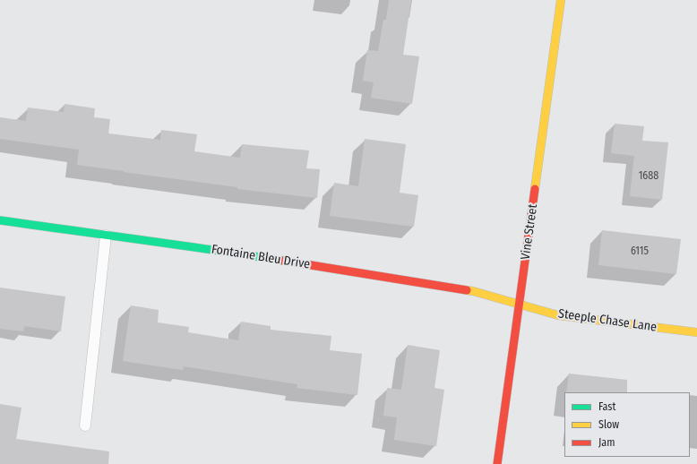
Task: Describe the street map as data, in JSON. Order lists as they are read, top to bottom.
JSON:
{
  "streets": {
    "street": ["Vine Street", "Fontaine Bleu Drive", "Steeple Chase Lane"]
  },
  "crossings": [
    ["Vine Street", "Fontaine Bleu Drive"],
    ["Vine Street", "Steeple Chase Lane"],
    ["Fontaine Bleu Drive", "Steeple Chase Lane"]
  ],
  "house_numbers": ["1688", "6115"],
  "legend": ["Fast", "Slow", "Jam"]
}
